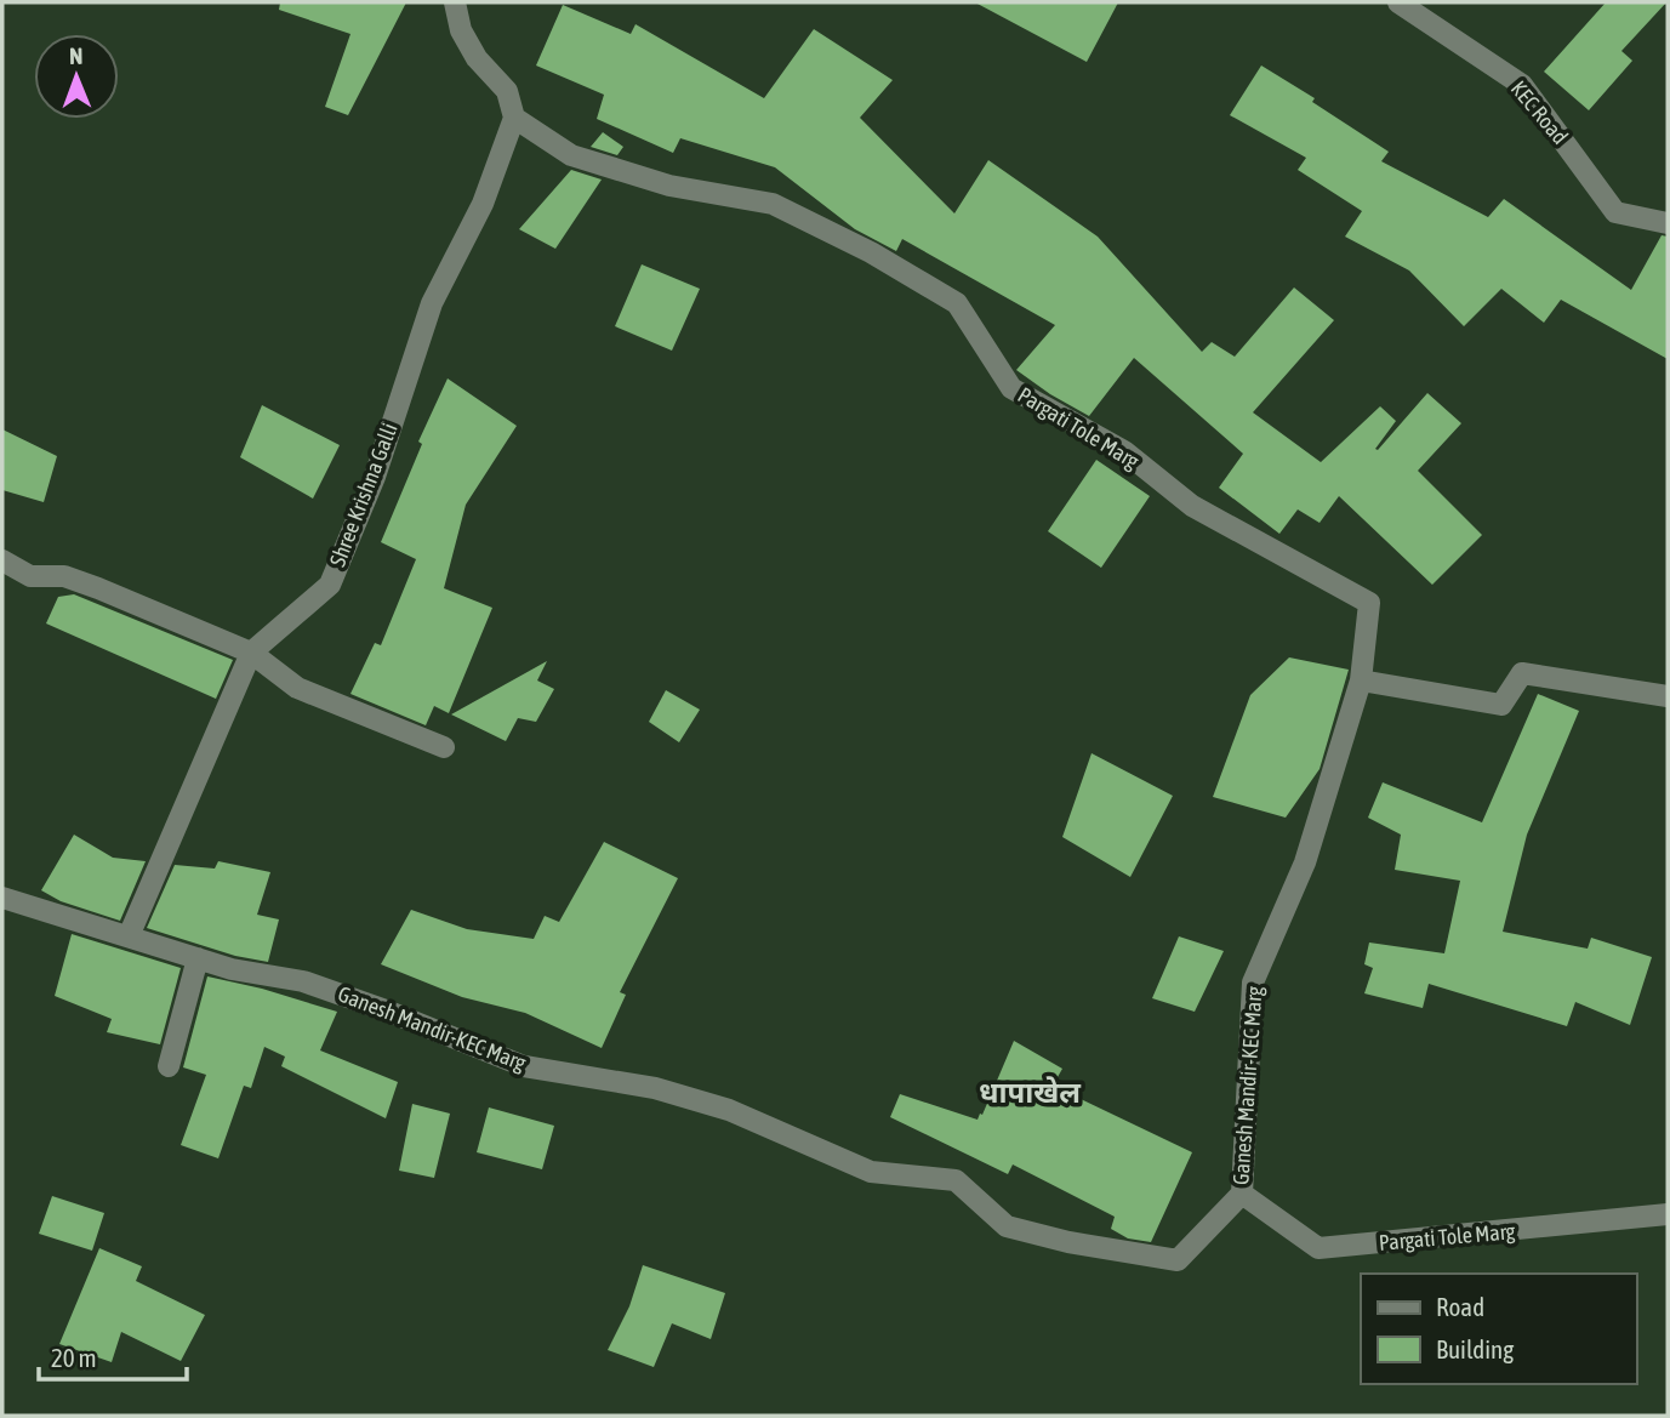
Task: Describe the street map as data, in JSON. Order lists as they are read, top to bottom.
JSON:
{
  "streets": {
    "street": [
      "KEC Road",
      "Pargati Tole Marg",
      "Shree Krishna Galli",
      "Ganesh Mandir-KEC Marg"
    ]
  },
  "crossings": [
    ["Pargati Tole Marg", "Shree Krishna Galli"],
    ["Pargati Tole Marg", "Ganesh Mandir-KEC Marg"],
    ["Shree Krishna Galli", "Ganesh Mandir-KEC Marg"]
  ],
  "districts": ["धापाखेल"],
  "legend": ["Road", "Building"],
  "scale_bar": "20 m",
  "north": "top"
}
